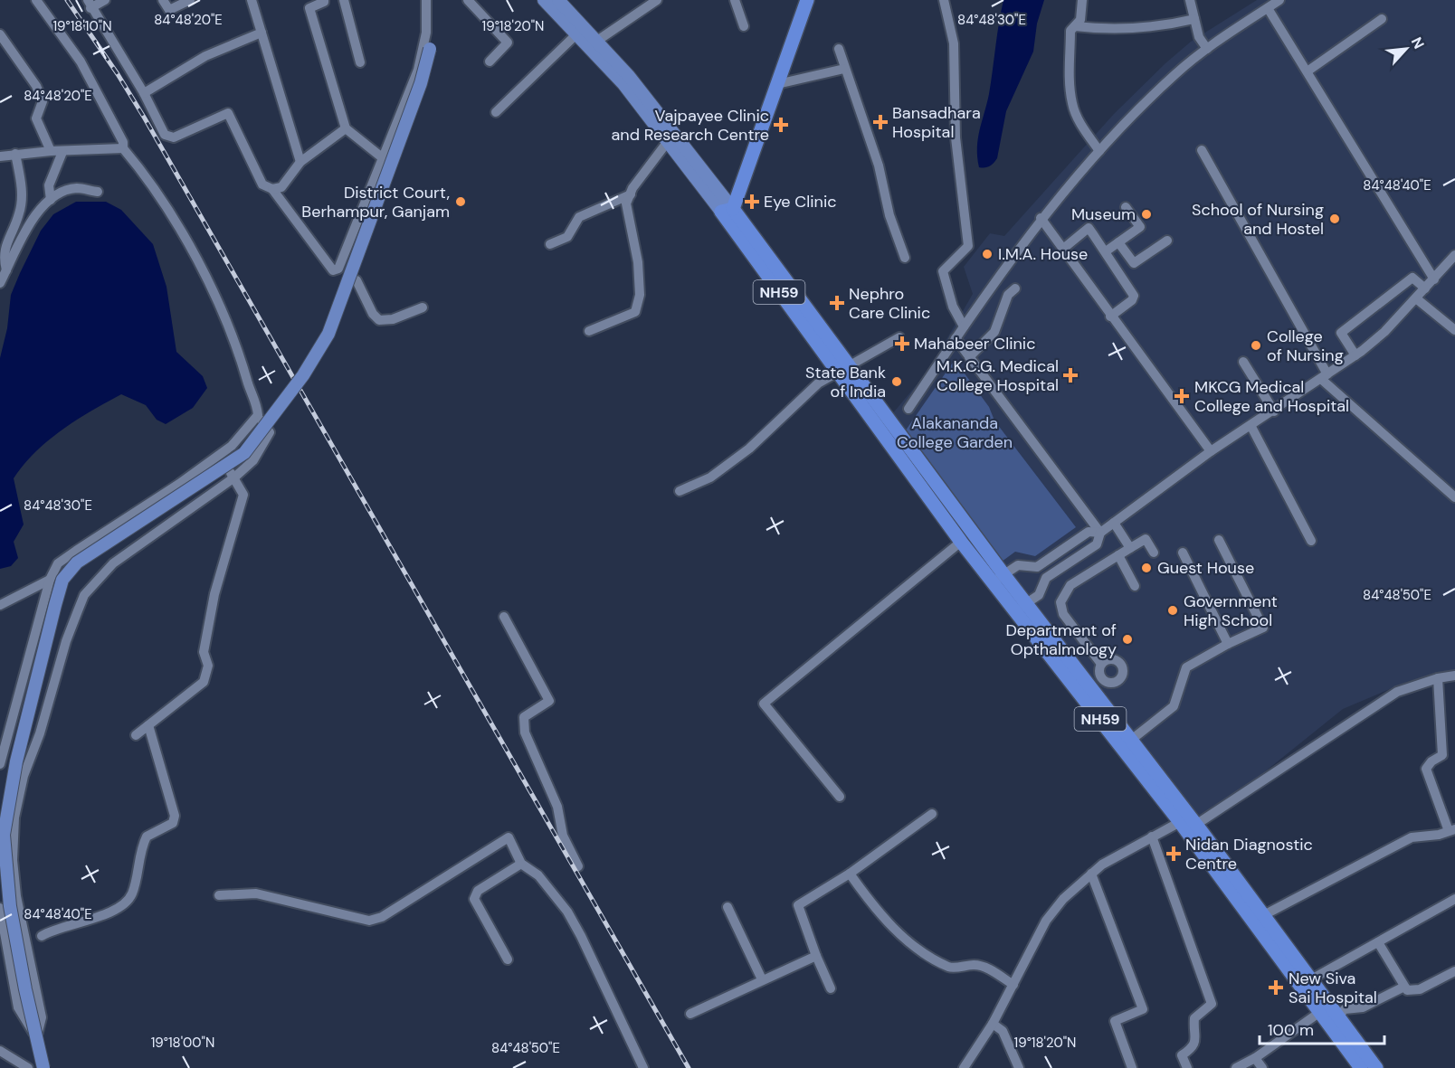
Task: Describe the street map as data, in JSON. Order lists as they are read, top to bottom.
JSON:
{
  "streets": {
    "highway": ["NH59"]
  },
  "parks": ["Alakananda College Garden"],
  "places": {
    "health": [
      "Bansadhara Hospital",
      "Vajpayee Clinic and Research Centre",
      "Eye Clinic",
      "Nephro Care Clinic",
      "Mahabeer Clinic",
      "M.K.C.G. Medical College Hospital",
      "MKCG Medical College and Hospital",
      "Nidan Diagnostic Centre",
      "New Siva Sai Hospital"
    ],
    "other": [
      "District Court, Berhampur, Ganjam",
      "Museum",
      "School of Nursing and Hostel",
      "I.M.A. House",
      "College of Nursing",
      "State Bank of India",
      "Guest House",
      "Government High School",
      "Department of Opthalmology"
    ]
  },
  "scale_bar": "100 m",
  "north": "top right",
  "coordinates": [
    "84°48'20\"E",
    "84°48'30\"E",
    "19°18'10\"N",
    "19°18'20\"N",
    "84°48'40\"E",
    "84°48'50\"E",
    "19°18'00\"N"
  ]
}
